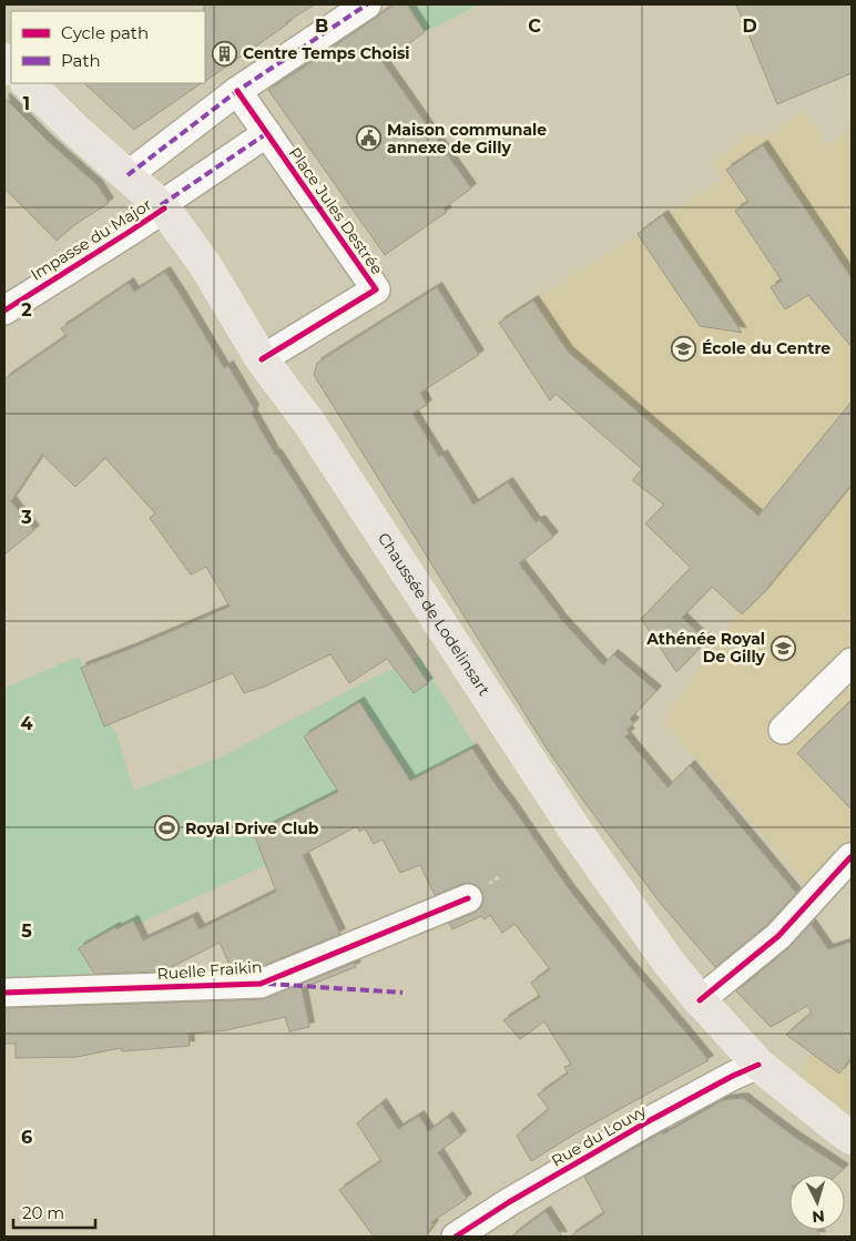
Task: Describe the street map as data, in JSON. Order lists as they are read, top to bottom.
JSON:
{
  "streets": {
    "main road": ["Chaussée de Lodelinsart"],
    "street": [
      "Place Jules Destrée",
      "Impasse du Major",
      "Ruelle Fraikin",
      "Rue du Louvy"
    ]
  },
  "crossings": [
    ["Place Jules Destrée", "Chaussée de Lodelinsart"],
    ["Impasse du Major", "Chaussée de Lodelinsart"],
    ["Chaussée de Lodelinsart", "Rue du Louvy"]
  ],
  "places": {
    "building": ["Centre Temps Choisi"],
    "public building": ["Maison communale annexe de Gilly"],
    "school or university": ["École du Centre", "Athénée Royal De Gilly"],
    "sports": ["Royal Drive Club"]
  },
  "legend": ["Cycle path", "Path"],
  "scale_bar": "20 m",
  "north": "bottom",
  "grid": {
    "columns": ["B", "C", "D"],
    "rows": [
      "1",
      "2",
      "3",
      "4",
      "5",
      "6"
    ]
  }
}
